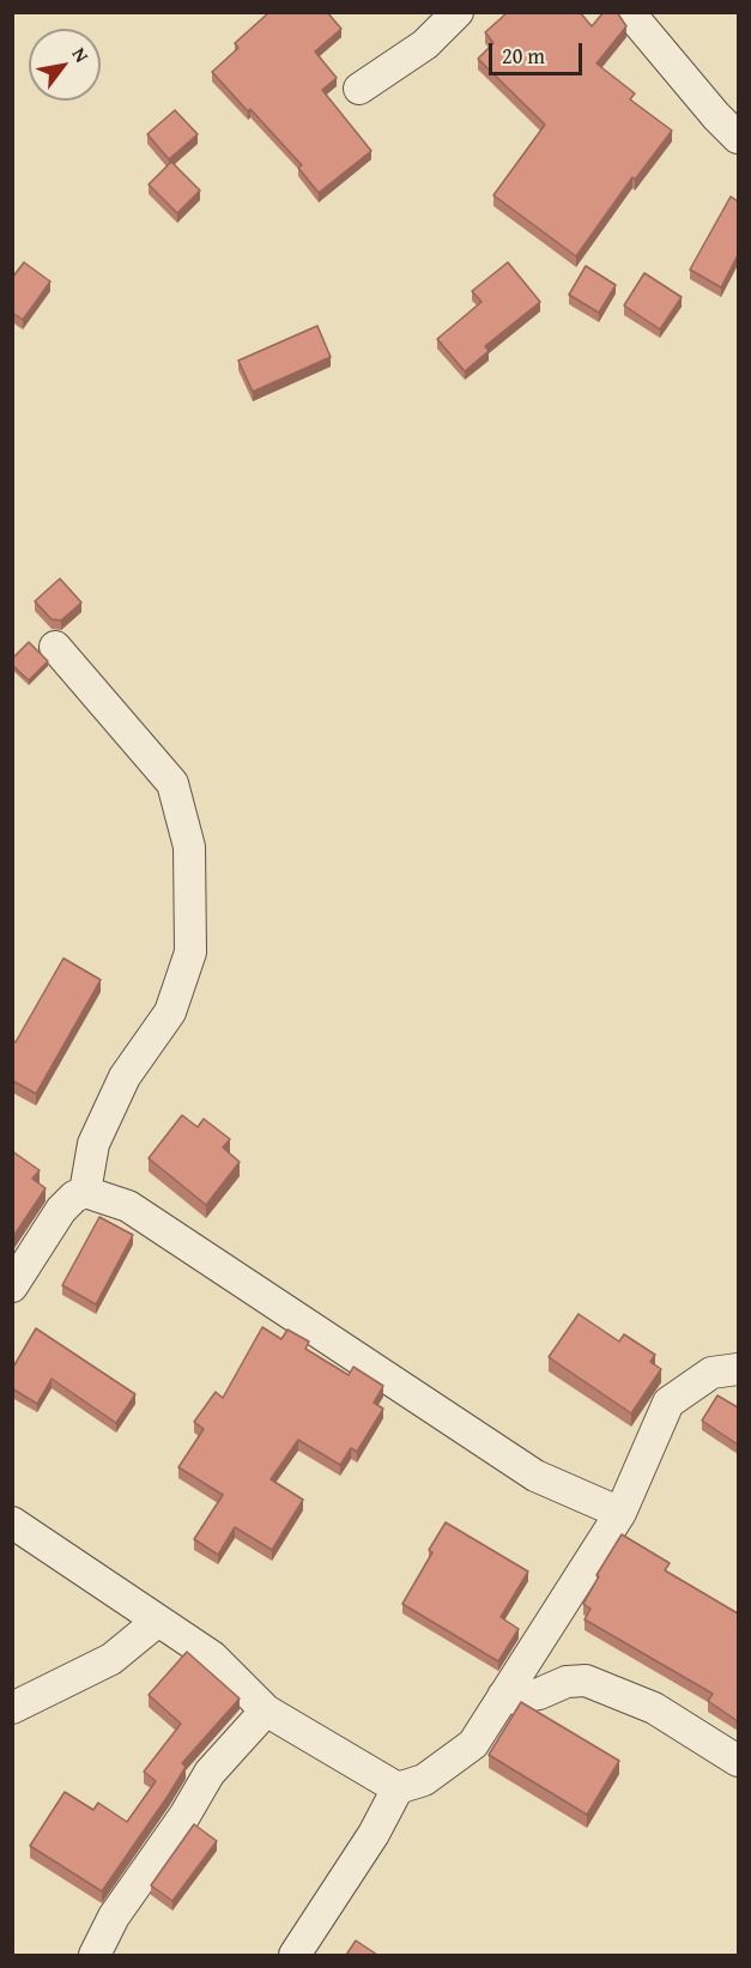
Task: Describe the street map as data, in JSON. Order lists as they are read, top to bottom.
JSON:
{
  "scale_bar": "20 m",
  "north": "top right"
}
